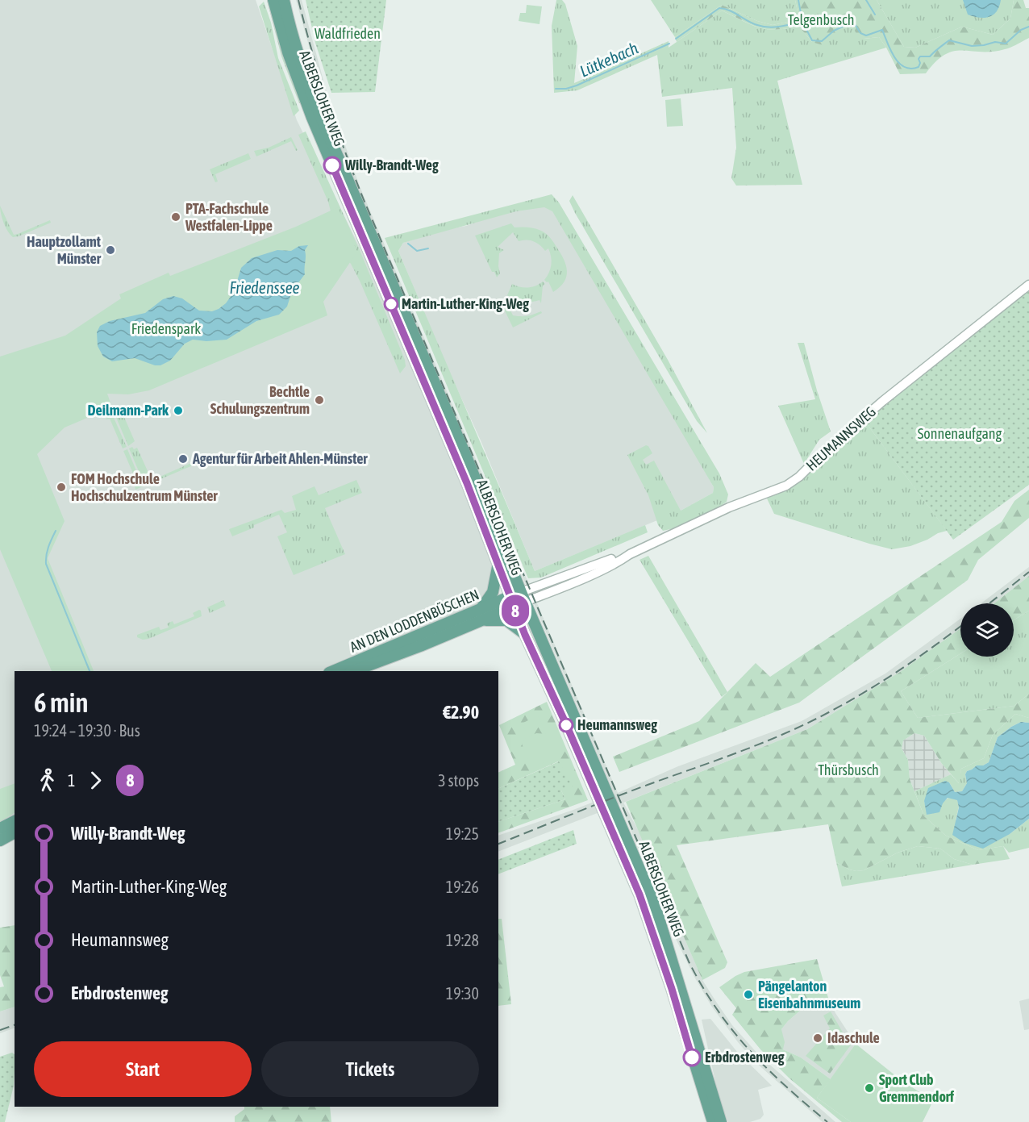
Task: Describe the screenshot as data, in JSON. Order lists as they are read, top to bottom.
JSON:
{
  "streets": {
    "main road": ["ALBERSLOHER WEG", "AN DEN LODDENBÜSCHEN"],
    "street": ["HEUMANNSWEG"]
  },
  "crossings": [
    ["ALBERSLOHER WEG", "HEUMANNSWEG"],
    ["ALBERSLOHER WEG", "AN DEN LODDENBÜSCHEN"],
    ["HEUMANNSWEG", "AN DEN LODDENBÜSCHEN"]
  ],
  "water": ["Lütkebach", "Friedenssee"],
  "parks": [
    "Telgenbusch",
    "Waldfrieden",
    "Friedenspark",
    "Sonnenaufgang",
    "Thürsbusch"
  ],
  "places": [
    "Willy-Brandt-Weg",
    "PTA-Fachschule Westfalen-Lippe",
    "Hauptzollamt Münster",
    "Martin-Luther-King-Weg",
    "Bechtle Schulungszentrum",
    "Deilmann-Park",
    "Agentur für Arbeit Ahlen-Münster",
    "FOM Hochschule Hochschulzentrum Münster",
    "Heumannsweg",
    "Pängelanton Eisenbahnmuseum",
    "Idaschule",
    "Erbdrostenweg",
    "Sport Club Gremmendorf"
  ],
  "lines": ["bus line 8"],
  "page": {
    "on_map": "8",
    "heading": ["6 min", "19:24 – 19:30 · Bus", "€2.90"],
    "legs": ["1", "8", "3 stops"],
    "list": [
      {
        "name": "Willy-Brandt-Weg",
        "value": "19:25"
      },
      {
        "name": "Martin-Luther-King-Weg",
        "value": "19:26"
      },
      {
        "name": "Heumannsweg",
        "value": "19:28"
      },
      {
        "name": "Erbdrostenweg",
        "value": "19:30"
      }
    ],
    "buttons": ["Start", "Tickets"]
  }
}
